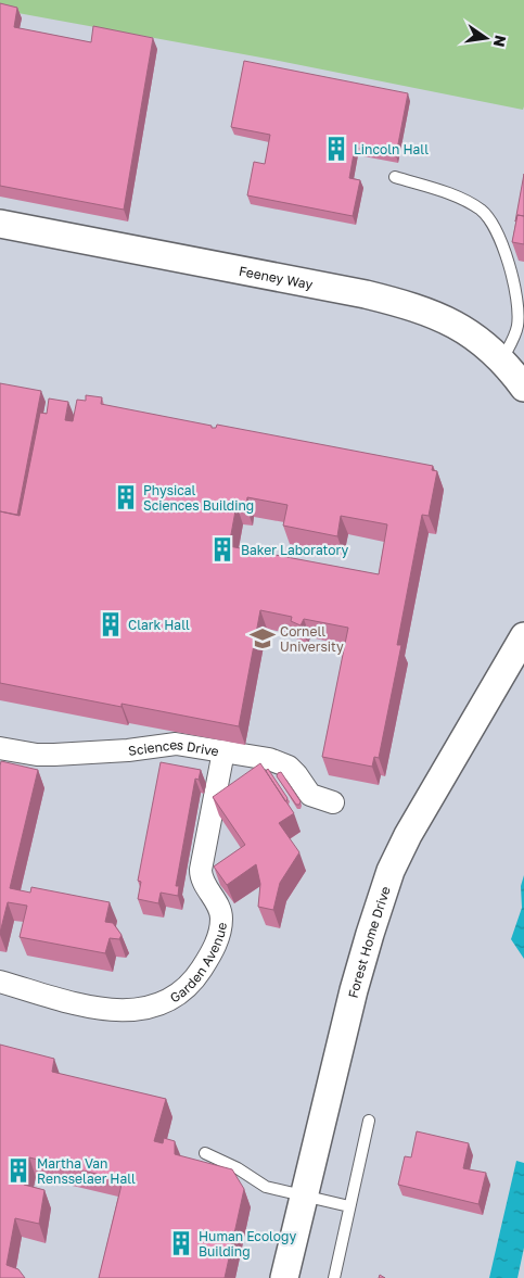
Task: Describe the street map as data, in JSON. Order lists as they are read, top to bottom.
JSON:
{
  "streets": {
    "street": [
      "Feeney Way",
      "Sciences Drive",
      "Forest Home Drive",
      "Garden Avenue"
    ]
  },
  "crossings": [
    ["Sciences Drive", "Garden Avenue"]
  ],
  "places": {
    "building": [
      "Lincoln Hall",
      "Physical Sciences Building",
      "Baker Laboratory",
      "Clark Hall",
      "Martha Van Rensselaer Hall",
      "Human Ecology Building"
    ],
    "school or university": ["Cornell University"]
  },
  "north": "right"
}
